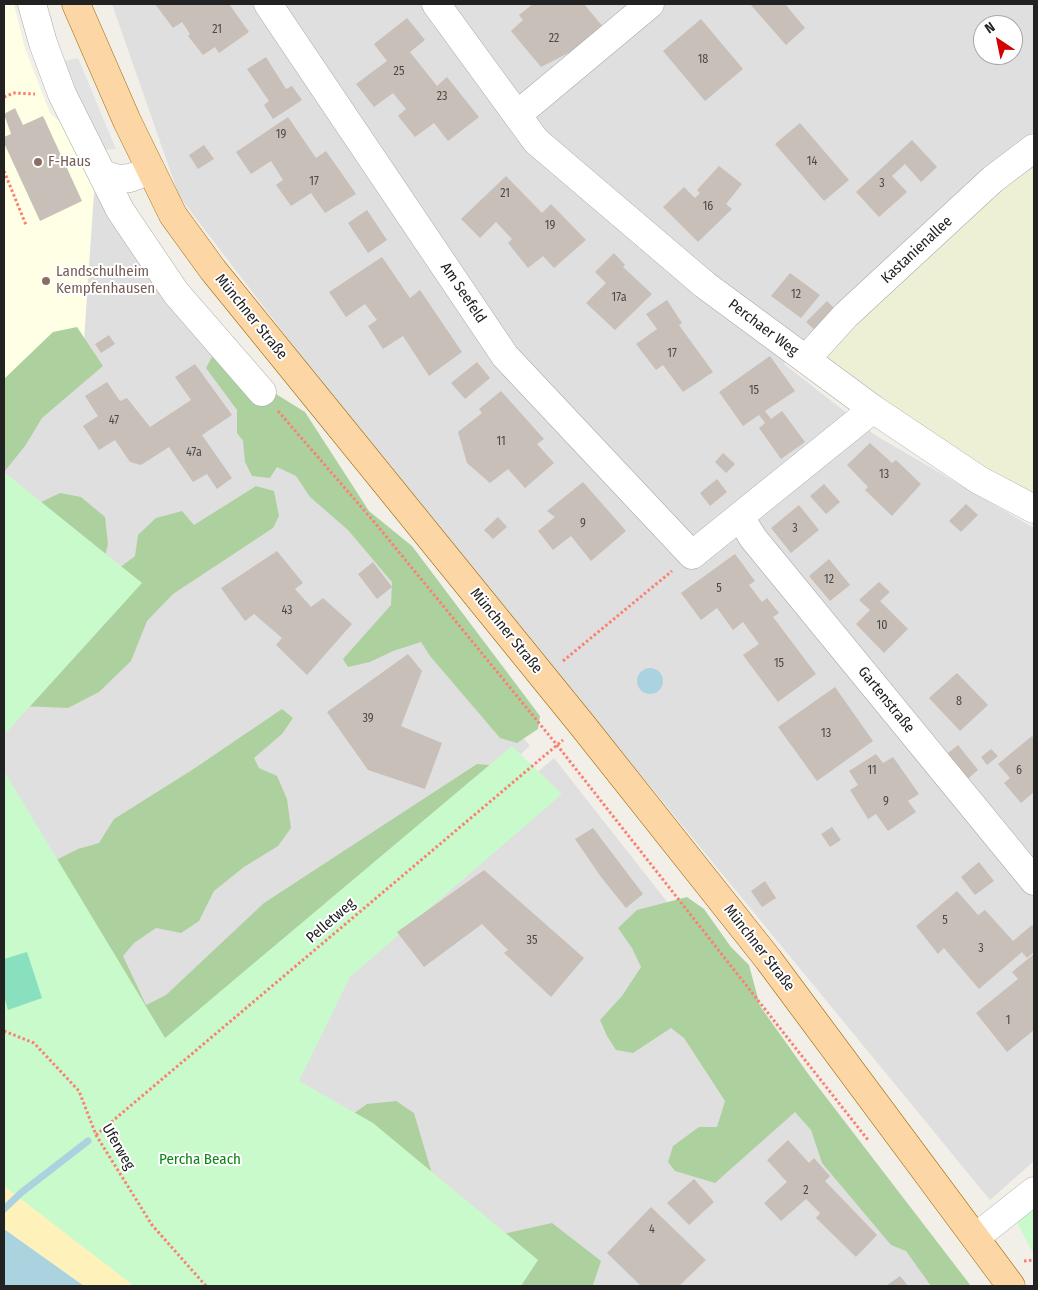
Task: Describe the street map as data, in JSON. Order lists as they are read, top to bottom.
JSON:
{
  "streets": {
    "main road": ["Münchner Straße"],
    "street": [
      "Kastanienallee",
      "Am Seefeld",
      "Perchaer Weg",
      "Gartenstraße"
    ],
    "path": ["Pelletweg", "Uferweg"]
  },
  "crossings": [
    ["Kastanienallee", "Perchaer Weg"],
    ["Münchner Straße", "Pelletweg"],
    ["Pelletweg", "Uferweg"]
  ],
  "parks": ["Percha Beach"],
  "places": ["F-Haus", "Landschulheim Kempfenhausen"],
  "house_numbers": [
    "21",
    "22",
    "18",
    "25",
    "23",
    "19",
    "14",
    "17",
    "3",
    "21",
    "16",
    "19",
    "12",
    "17a",
    "17",
    "15",
    "47",
    "11",
    "47a",
    "13",
    "9",
    "3",
    "12",
    "5",
    "43",
    "10",
    "15",
    "8",
    "39",
    "13",
    "11",
    "6",
    "9",
    "5",
    "35",
    "3",
    "1",
    "2",
    "4"
  ],
  "north": "top left"
}
